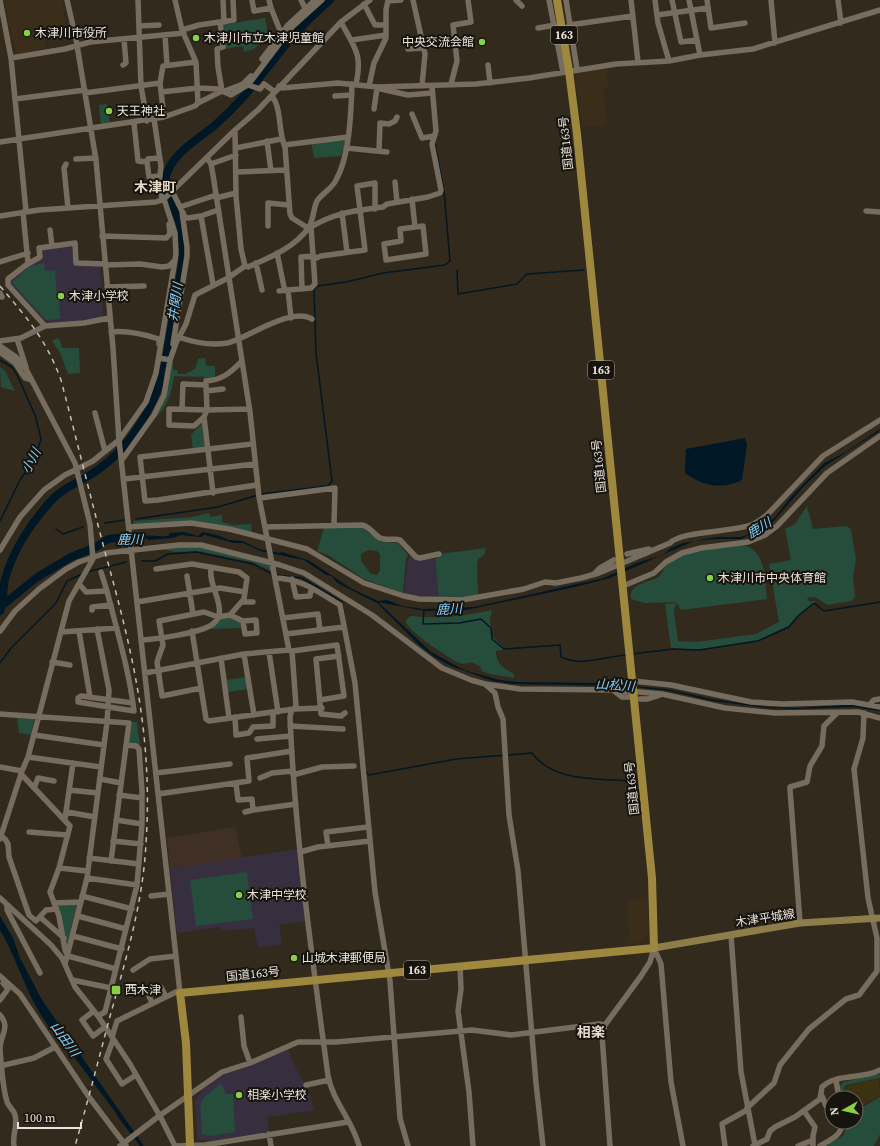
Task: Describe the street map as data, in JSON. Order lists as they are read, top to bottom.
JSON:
{
  "streets": {
    "highway": ["163", "国道163号"],
    "main road": ["木津平城線"]
  },
  "crossings": [
    ["国道163号", "木津平城線"]
  ],
  "districts": ["木津町", "相楽"],
  "water": [
    "井関川",
    "小川",
    "鹿川",
    "山松川",
    "山田川"
  ],
  "places": {
    "other": [
      "木津川市役所",
      "木津川市立木津児童館",
      "中央交流会館",
      "天王神社",
      "木津小学校",
      "木津川市中央体育館",
      "木津中学校",
      "山城木津郵便局",
      "相楽小学校"
    ],
    "transit": ["西木津"]
  },
  "scale_bar": "100 m",
  "north": "left"
}
